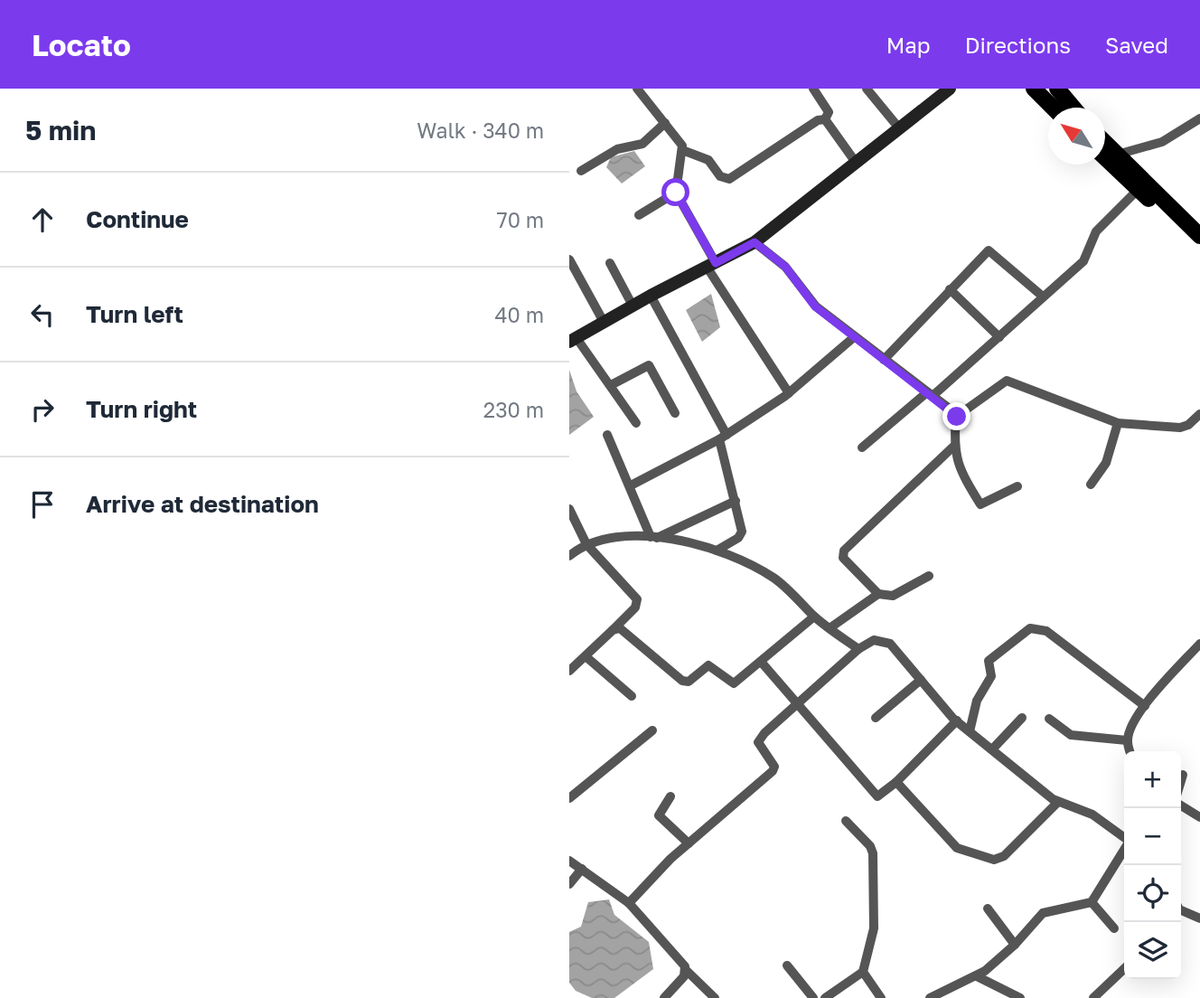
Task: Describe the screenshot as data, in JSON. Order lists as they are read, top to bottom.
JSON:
{
  "north": "top left",
  "page": {
    "header": "Locato",
    "nav": ["Map", "Directions", "Saved"],
    "heading": ["5 min", "Walk · 340 m"],
    "list": [
      ["Continue", "70 m"],
      ["Turn left", "40 m"],
      ["Turn right", "230 m"],
      "Arrive at destination"
    ],
    "map_buttons": ["+", "−"]
  }
}
